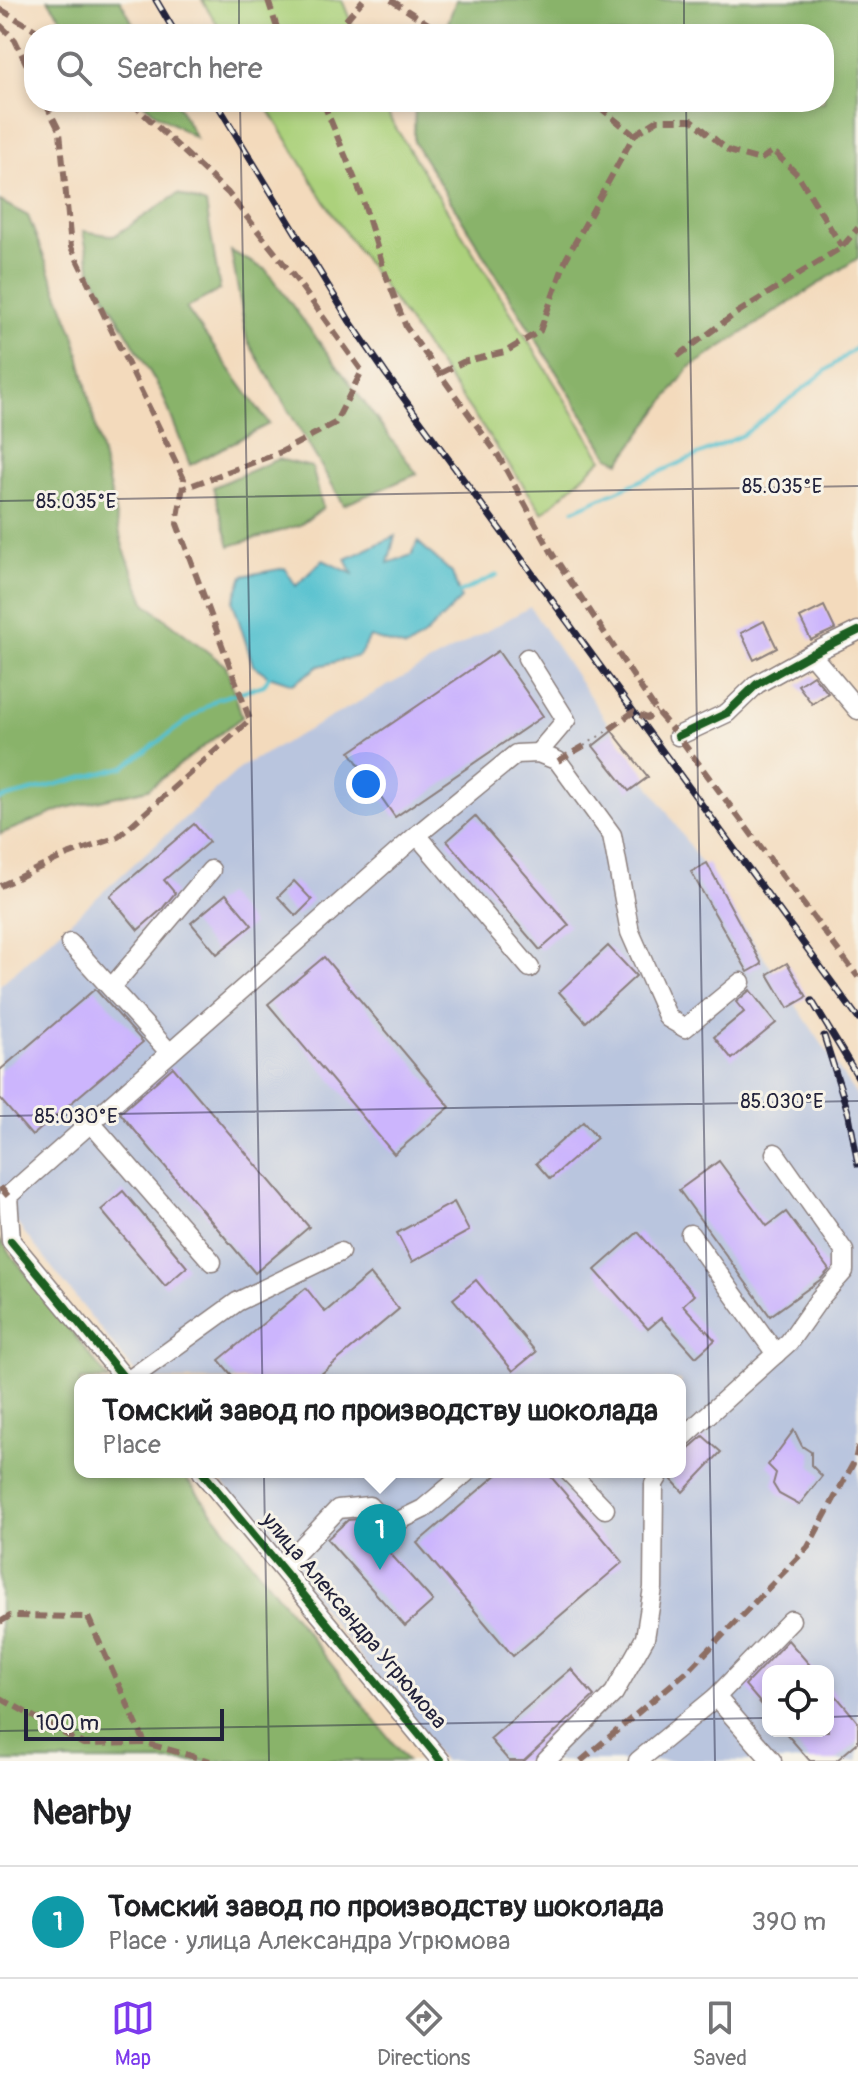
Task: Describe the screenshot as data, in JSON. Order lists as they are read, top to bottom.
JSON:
{
  "streets": {
    "street": ["улица Александра Угрюмова"]
  },
  "scale_bar": "100 m",
  "page": {
    "search": "Search here",
    "popup": ["Томский завод по производству шоколада", "Place"],
    "pins": "1",
    "scale": "100 m",
    "heading": "Nearby",
    "list": [
      {
        "mark": "1",
        "name": "Томский завод по производству шоколада",
        "note": "Place · улица Александра Угрюмова",
        "value": "390 m"
      }
    ],
    "nav": ["Map", "Directions", "Saved"]
  },
  "coordinates": ["85.035°E", "85.030°E"]
}
